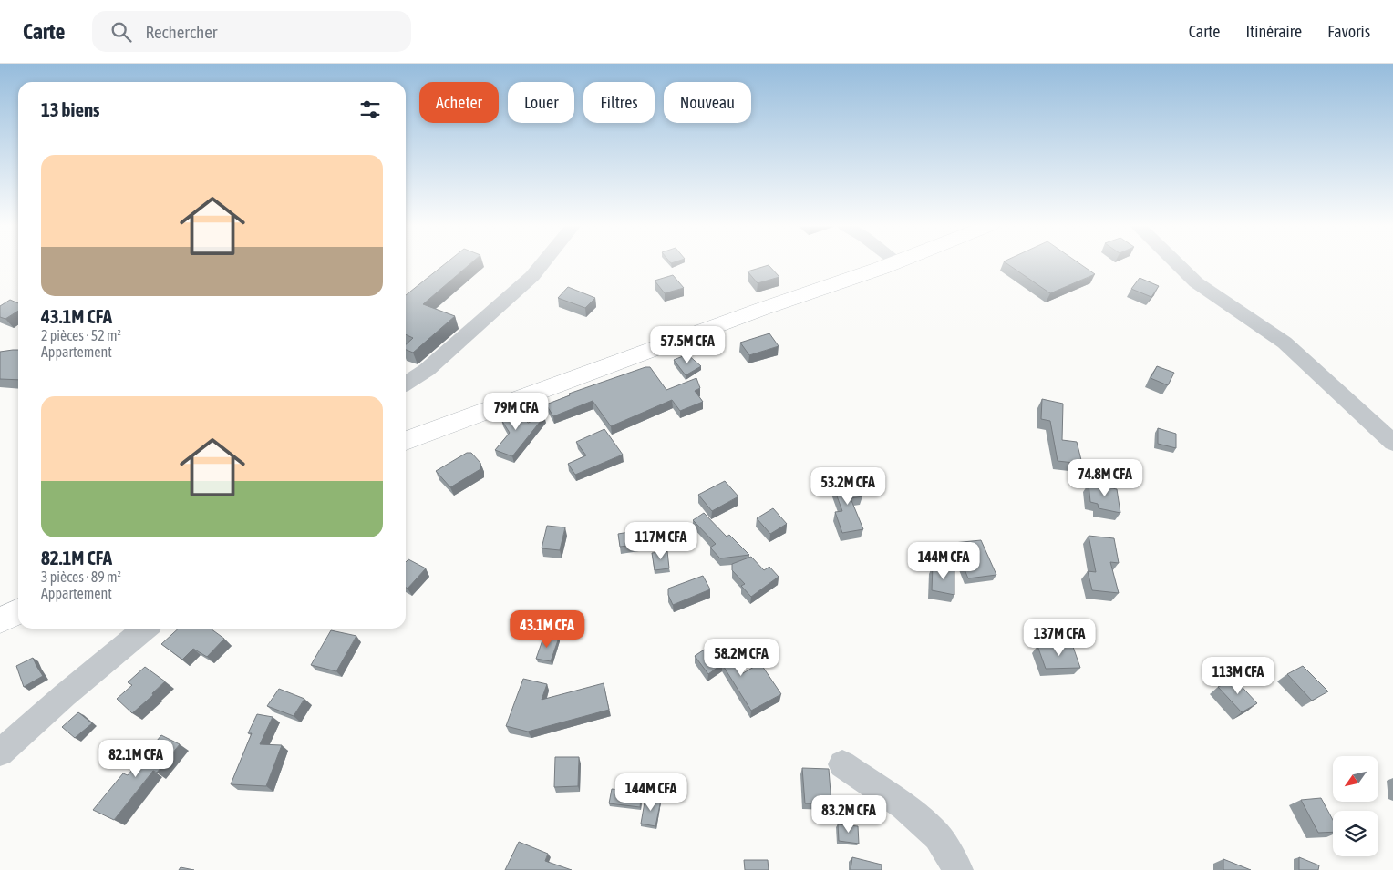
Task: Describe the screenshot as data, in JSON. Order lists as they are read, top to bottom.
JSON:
{
  "north": "bottom left",
  "page": {
    "header": "Carte",
    "search": "Rechercher",
    "nav": ["Carte", "Itinéraire", "Favoris"],
    "chip": [
      "Acheter",
      "Louer",
      "Filtres",
      "Nouveau"
    ],
    "heading": "13 biens",
    "list": [
      {
        "name": "43.1M CFA",
        "note": "2 pièces · 52 m² · Appartement"
      },
      {
        "name": "82.1M CFA",
        "note": "3 pièces · 89 m² · Appartement"
      }
    ],
    "price": [
      "57.5M CFA",
      "79M CFA",
      "74.8M CFA",
      "53.2M CFA",
      "117M CFA",
      "144M CFA",
      "43.1M CFA",
      "137M CFA",
      "58.2M CFA",
      "113M CFA",
      "82.1M CFA",
      "144M CFA",
      "83.2M CFA"
    ]
  }
}
